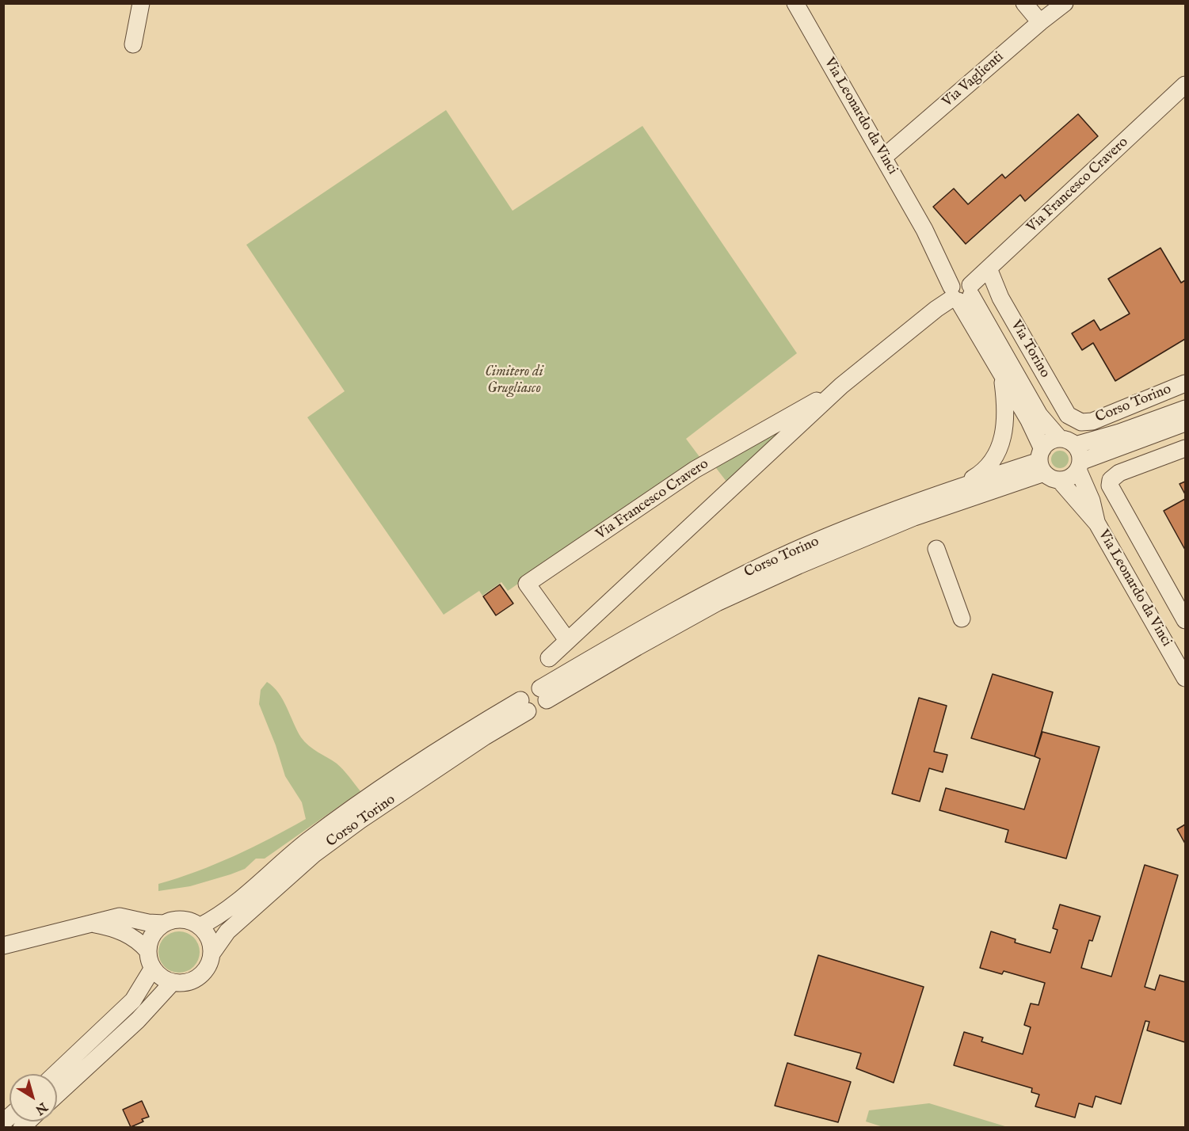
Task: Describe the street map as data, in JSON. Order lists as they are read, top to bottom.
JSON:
{
  "streets": {
    "street": [
      "Via Vaglienti",
      "Via Leonardo da Vinci",
      "Via Francesco Cravero",
      "Via Torino",
      "Corso Torino"
    ]
  },
  "crossings": [
    ["Via Vaglienti", "Via Leonardo da Vinci"],
    ["Via Leonardo da Vinci", "Via Francesco Cravero"],
    ["Via Leonardo da Vinci", "Corso Torino"],
    ["Via Francesco Cravero", "Via Torino"],
    ["Via Torino", "Corso Torino"]
  ],
  "parks": ["Cimitero di Grugliasco"],
  "north": "bottom right"
}
